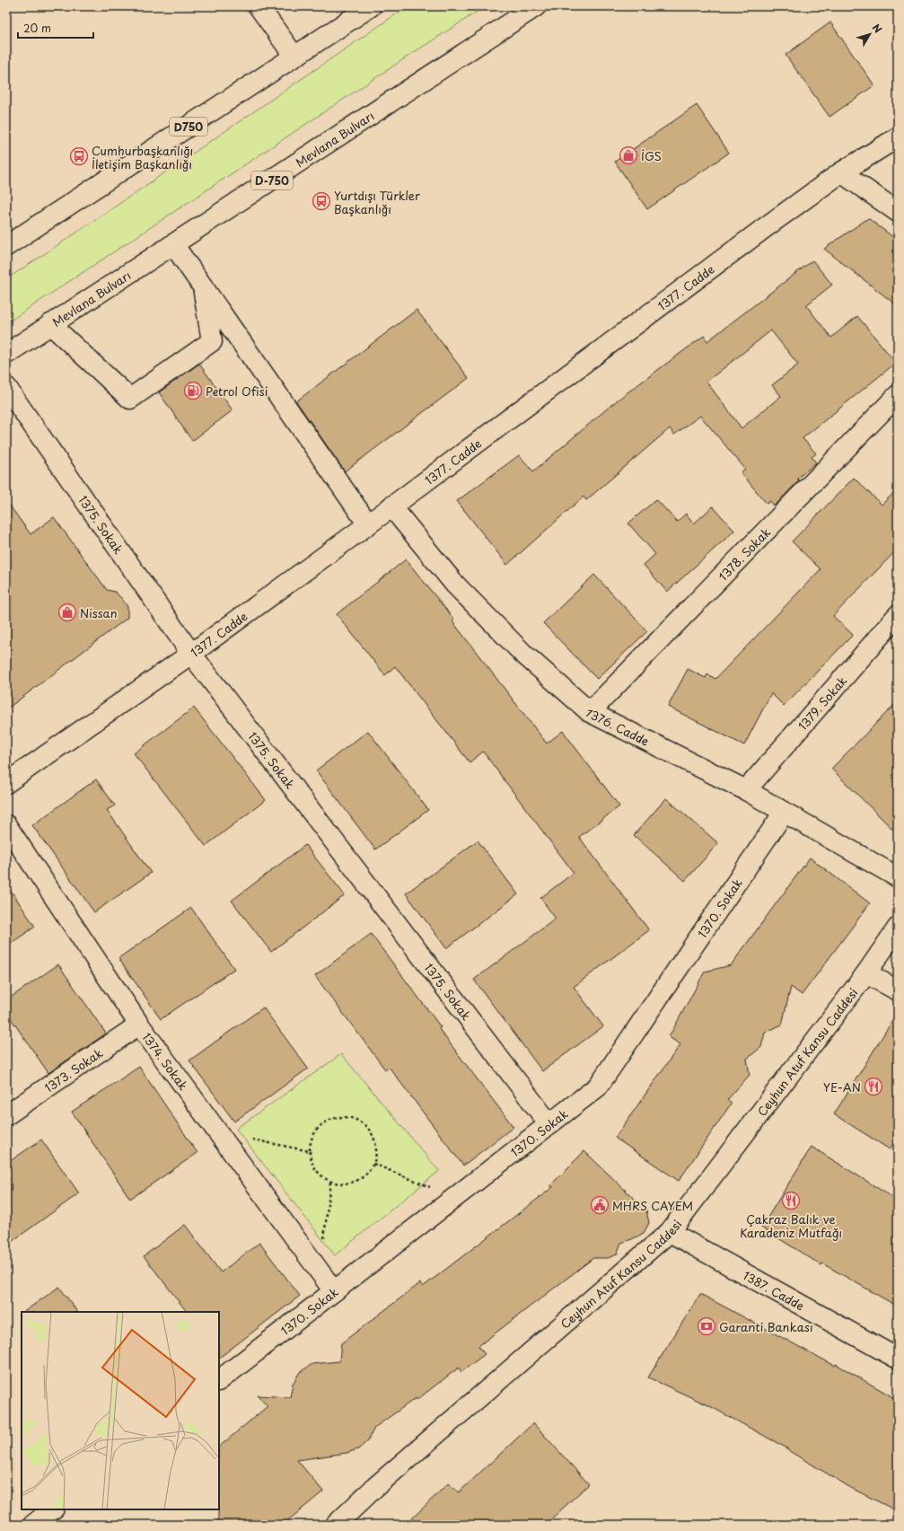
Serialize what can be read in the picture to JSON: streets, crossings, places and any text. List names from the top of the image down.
{
  "streets": {
    "main road": [
      "D750",
      "Mevlana Bulvarı",
      "D-750",
      "1377. Cadde",
      "1375. Sokak",
      "1378. Sokak",
      "1379. Sokak",
      "1376. Cadde",
      "1370. Sokak",
      "Ceyhun Atuf Kansu Caddesi",
      "1374. Sokak",
      "1373. Sokak",
      "1387. Cadde"
    ]
  },
  "crossings": [
    ["1377. Cadde", "1375. Sokak"],
    ["1377. Cadde", "1376. Cadde"],
    ["1375. Sokak", "1370. Sokak"],
    ["1378. Sokak", "1376. Cadde"],
    ["1379. Sokak", "1376. Cadde"],
    ["1376. Cadde", "1370. Sokak"],
    ["1370. Sokak", "1374. Sokak"],
    ["Ceyhun Atuf Kansu Caddesi", "1387. Cadde"],
    ["1374. Sokak", "1373. Sokak"]
  ],
  "places": {
    "shop": ["İGS", "Nissan"],
    "bus stop": ["Cumhurbaşkanlığı İletişim Başkanlığı", "Yurtdışı Türkler Başkanlığı"],
    "fuel station": ["Petrol Ofisi"],
    "restaurant": ["YE-AN", "Çakraz Balık ve Karadeniz Mutfağı"],
    "public building": ["MHRS CAYEM"],
    "bank": ["Garanti Bankası"]
  },
  "scale_bar": "20 m",
  "north": "top right"
}
